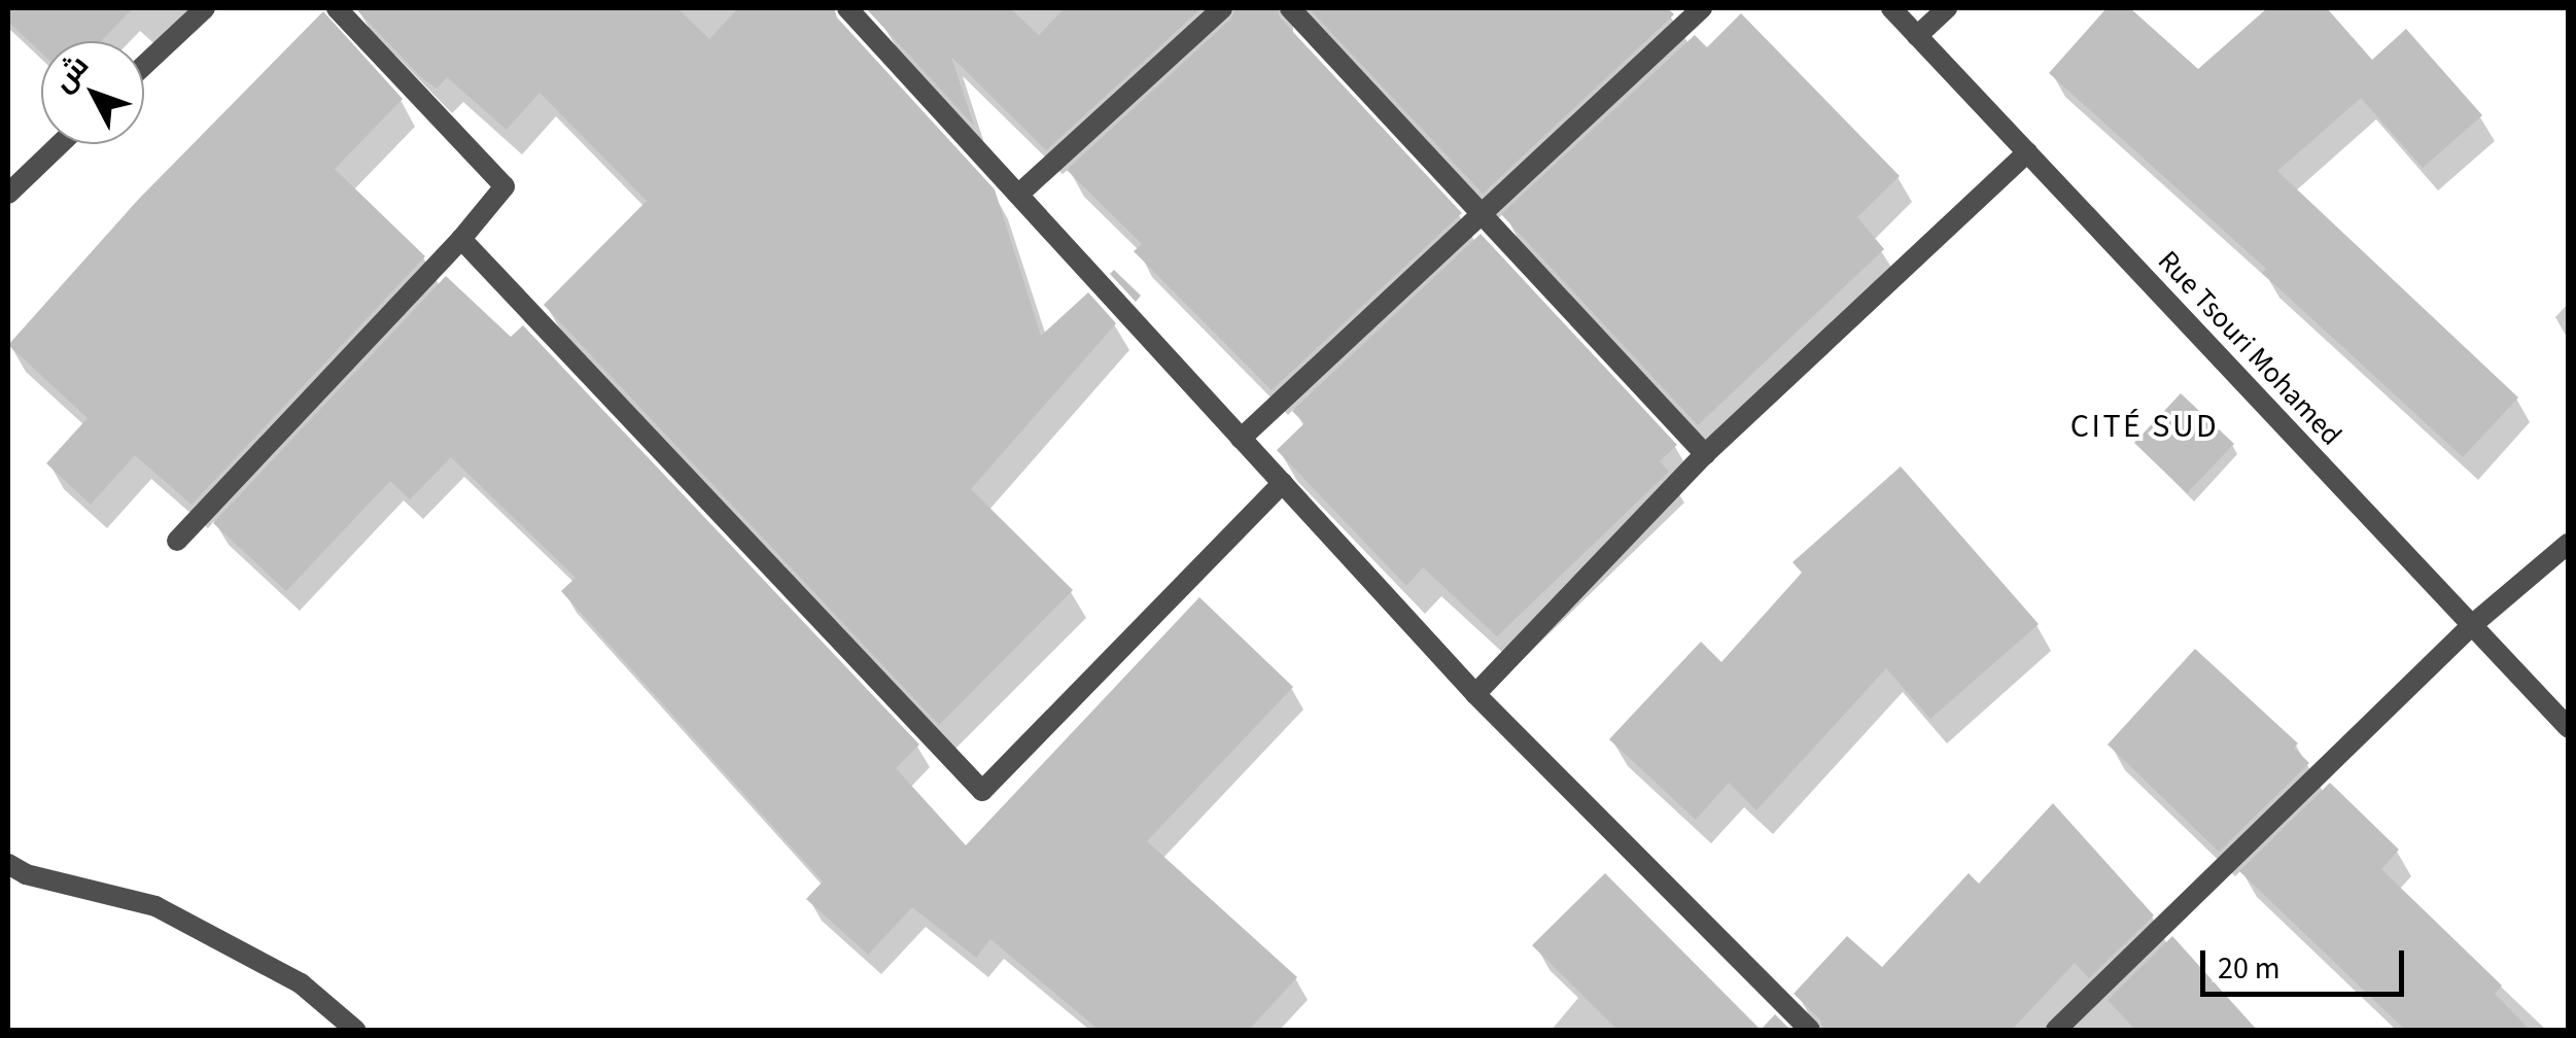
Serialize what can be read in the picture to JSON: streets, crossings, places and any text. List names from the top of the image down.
{
  "streets": {
    "street": ["Rue Tsouri Mohamed"]
  },
  "districts": ["CITÉ SUD"],
  "scale_bar": "20 m",
  "north": "top left"
}
